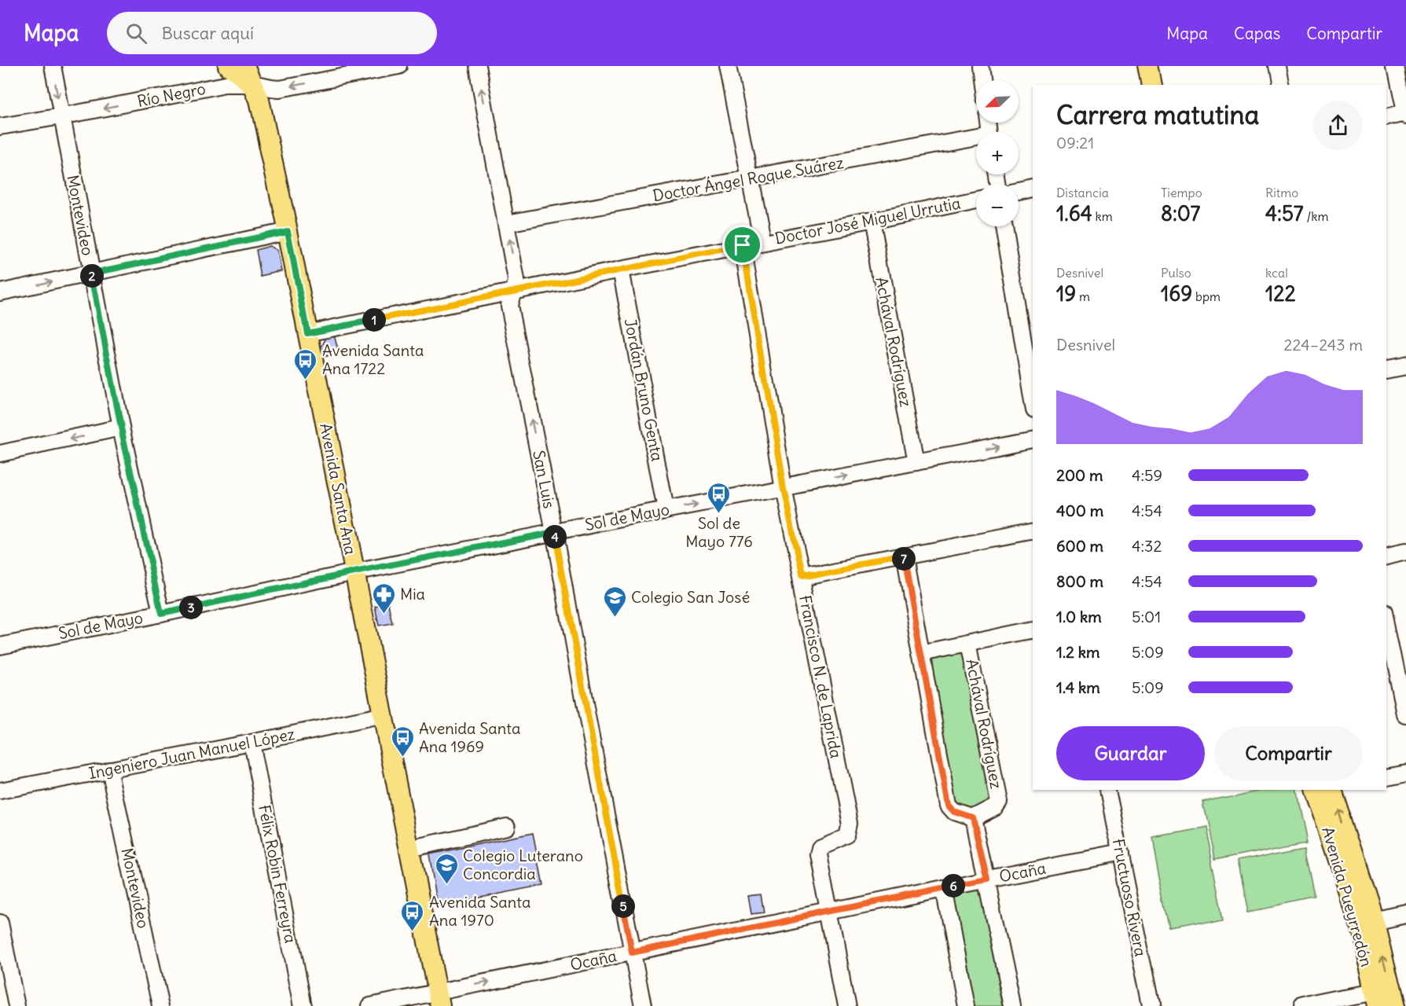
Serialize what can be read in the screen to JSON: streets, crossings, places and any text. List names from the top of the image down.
{
  "streets": {
    "main road": ["Avenida Santa Ana", "Avenida Pueyrredón"],
    "street": [
      "Río Negro",
      "Doctor Ángel Roque Suárez",
      "Montevideo",
      "Doctor José Miguel Urrutia",
      "Achával Rodríguez",
      "Jordán Bruno Genta",
      "San Luis",
      "Sol de Mayo",
      "Francisco N. de Laprida",
      "Ingeniero Juan Manuel López",
      "Ocaña",
      "Félix Robin Ferreyra",
      "Fructuoso Rivera"
    ]
  },
  "crossings": [
    ["Río Negro", "Montevideo"],
    ["Río Negro", "Avenida Santa Ana"],
    ["Doctor Ángel Roque Suárez", "San Luis"],
    ["Montevideo", "Sol de Mayo"],
    ["Montevideo", "Ingeniero Juan Manuel López"],
    ["Doctor José Miguel Urrutia", "Achával Rodríguez"],
    ["Doctor José Miguel Urrutia", "Jordán Bruno Genta"],
    ["Doctor José Miguel Urrutia", "San Luis"],
    ["Doctor José Miguel Urrutia", "Avenida Santa Ana"],
    ["Doctor José Miguel Urrutia", "Francisco N. de Laprida"],
    ["Achával Rodríguez", "Sol de Mayo"],
    ["Jordán Bruno Genta", "Sol de Mayo"],
    ["San Luis", "Sol de Mayo"],
    ["San Luis", "Ocaña"],
    ["Avenida Santa Ana", "Sol de Mayo"],
    ["Avenida Santa Ana", "Ingeniero Juan Manuel López"],
    ["Avenida Santa Ana", "Ocaña"],
    ["Sol de Mayo", "Francisco N. de Laprida"],
    ["Francisco N. de Laprida", "Ocaña"],
    ["Ingeniero Juan Manuel López", "Félix Robin Ferreyra"],
    ["Ocaña", "Fructuoso Rivera"]
  ],
  "one_way": ["Río Negro", "San Luis"],
  "places": {
    "bus stop": [
      "Avenida Santa Ana 1722",
      "Sol de Mayo 776",
      "Avenida Santa Ana 1969",
      "Avenida Santa Ana 1970"
    ],
    "pharmacy": ["Mia"],
    "school or university": ["Colegio San José", "Colegio Luterano Concordia"]
  },
  "north": "bottom left",
  "page": {
    "header": "Mapa",
    "search": "Buscar aquí",
    "nav": ["Mapa", "Capas", "Compartir"],
    "map_buttons": ["+", "−"],
    "heading": ["Carrera matutina", "09:21"],
    "stats": [
      ["Distancia", "1.64 km"],
      ["Tiempo", "8:07"],
      ["Ritmo", "4:57 /km"],
      ["Desnivel", "19 m"],
      ["Pulso", "169 bpm"],
      ["kcal", "122"]
    ],
    "pins": [
      "2",
      "1",
      "4",
      "7",
      "3",
      "6",
      "5"
    ],
    "chart": ["Desnivel", "224–243 m"],
    "list": [
      {
        "name": "200 m",
        "note": "4:59"
      },
      {
        "name": "400 m",
        "note": "4:54"
      },
      {
        "name": "600 m",
        "note": "4:32"
      },
      {
        "name": "800 m",
        "note": "4:54"
      },
      {
        "name": "1.0 km",
        "note": "5:01"
      },
      {
        "name": "1.2 km",
        "note": "5:09"
      },
      {
        "name": "1.4 km",
        "note": "5:09"
      }
    ],
    "buttons": ["Guardar", "Compartir"]
  }
}
